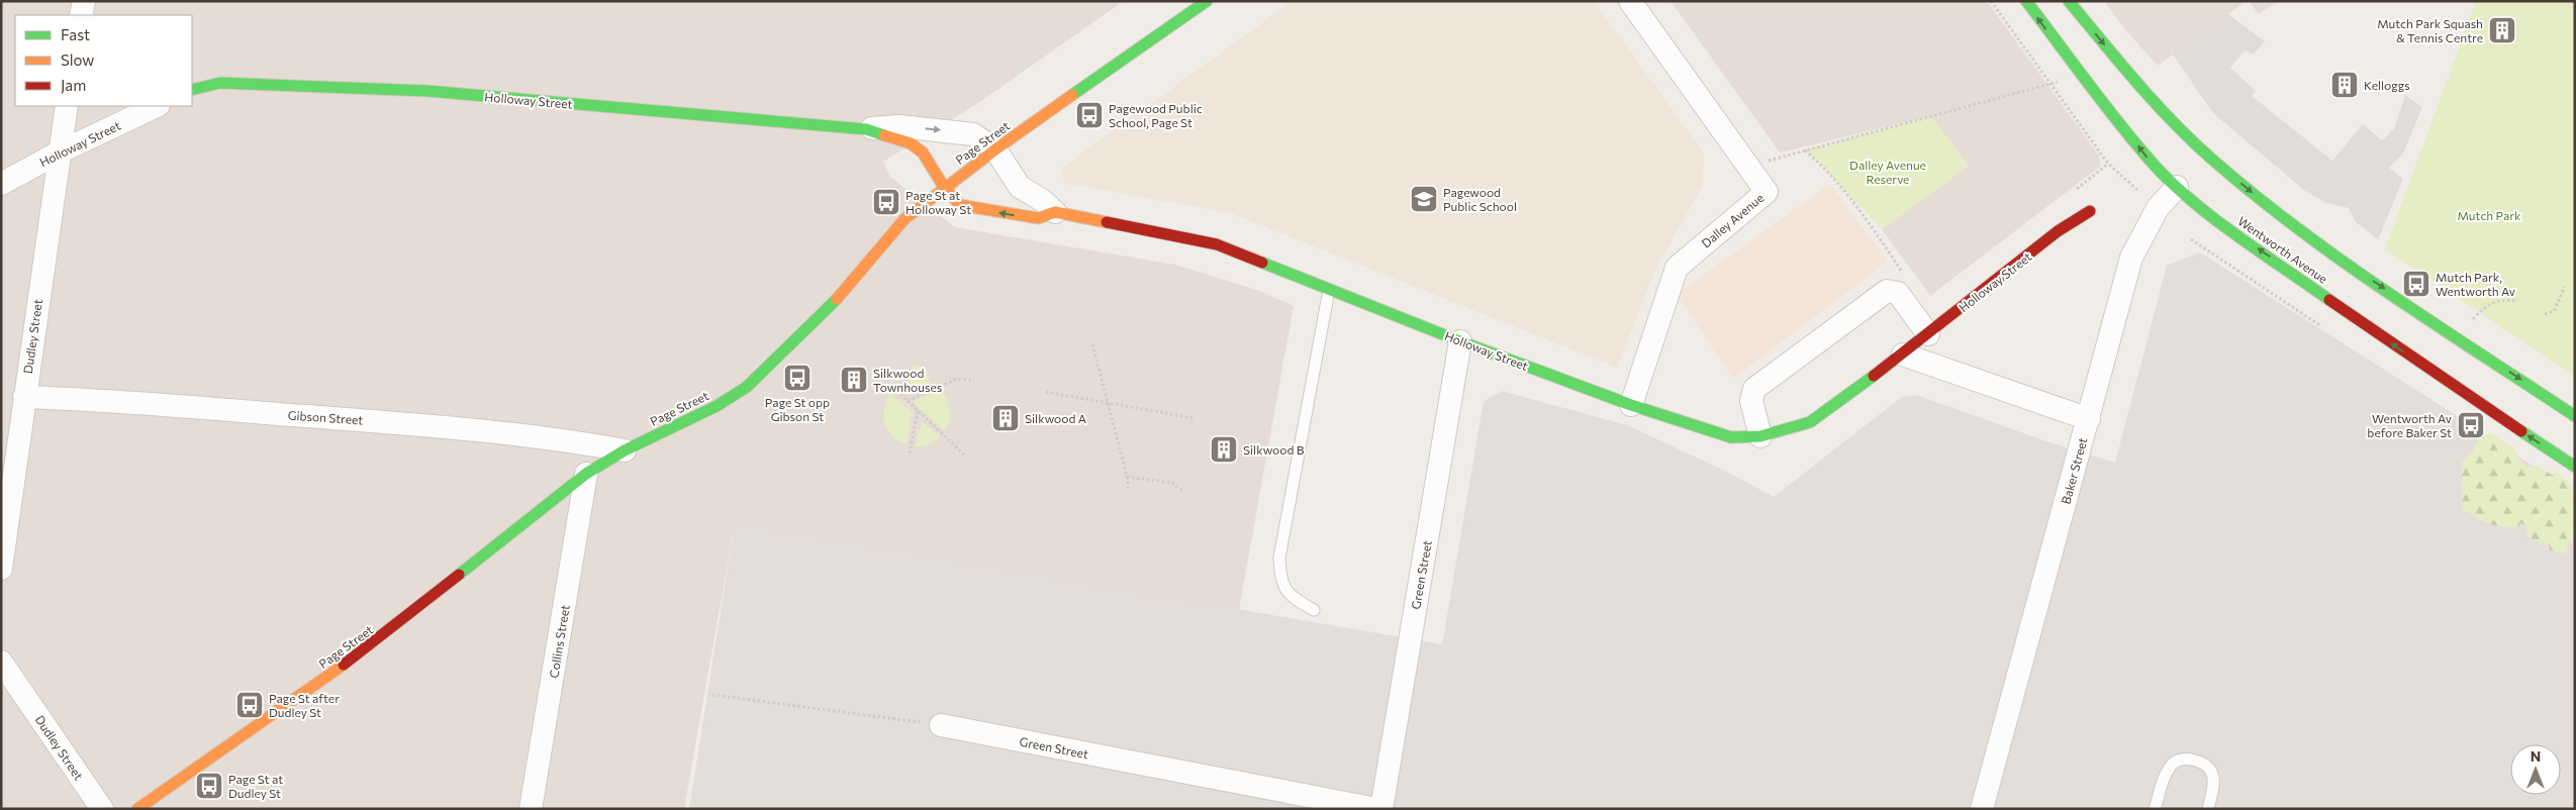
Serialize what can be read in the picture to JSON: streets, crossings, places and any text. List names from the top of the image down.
{
  "streets": {
    "main road": ["Holloway Street", "Page Street", "Wentworth Avenue"],
    "street": [
      "Dalley Avenue",
      "Dudley Street",
      "Gibson Street",
      "Baker Street",
      "Green Street",
      "Collins Street"
    ]
  },
  "crossings": [
    ["Holloway Street", "Page Street"],
    ["Holloway Street", "Dalley Avenue"],
    ["Holloway Street", "Dudley Street"],
    ["Holloway Street", "Green Street"],
    ["Page Street", "Gibson Street"],
    ["Page Street", "Collins Street"],
    ["Wentworth Avenue", "Baker Street"],
    ["Dudley Street", "Gibson Street"]
  ],
  "parks": ["Dalley Avenue Reserve", "Mutch Park"],
  "places": {
    "building": [
      "Mutch Park Squash & Tennis Centre",
      "Kelloggs",
      "Silkwood Townhouses",
      "Silkwood A",
      "Silkwood B"
    ],
    "bus stop": [
      "Pagewood Public School, Page St",
      "Page St at Holloway St",
      "Mutch Park, Wentworth Av",
      "Page St opp Gibson St",
      "Wentworth Av before Baker St",
      "Page St after Dudley St",
      "Page St at Dudley St"
    ],
    "school or university": ["Pagewood Public School"]
  },
  "legend": ["Fast", "Slow", "Jam"],
  "north": "top"
}
